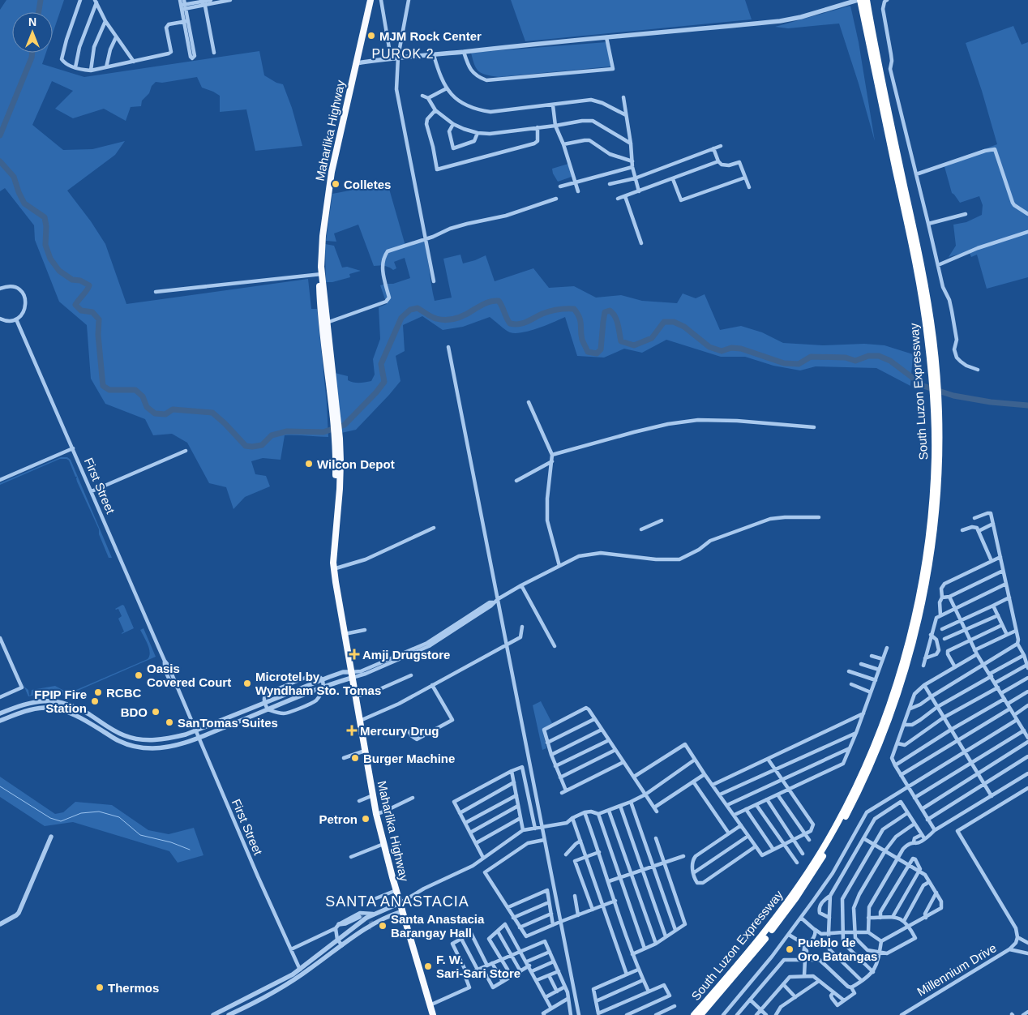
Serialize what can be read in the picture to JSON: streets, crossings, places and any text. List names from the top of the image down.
{
  "streets": {
    "highway": ["Maharlika Highway", "South Luzon Expressway"],
    "street": ["First Street", "Millennium Drive"]
  },
  "districts": ["PUROK 2", "SANTA ANASTACIA"],
  "places": {
    "other": [
      "MJM Rock Center",
      "Colletes",
      "Wilcon Depot",
      "Oasis Covered Court",
      "Microtel by Wyndham Sto. Tomas",
      "RCBC",
      "FPIP Fire Station",
      "BDO",
      "SanTomas Suites",
      "Burger Machine",
      "Petron",
      "Santa Anastacia Barangay Hall",
      "Pueblo de Oro Batangas",
      "F. W. Sari-Sari Store",
      "Thermos"
    ],
    "health": ["Amji Drugstore", "Mercury Drug"]
  },
  "north": "top"
}
